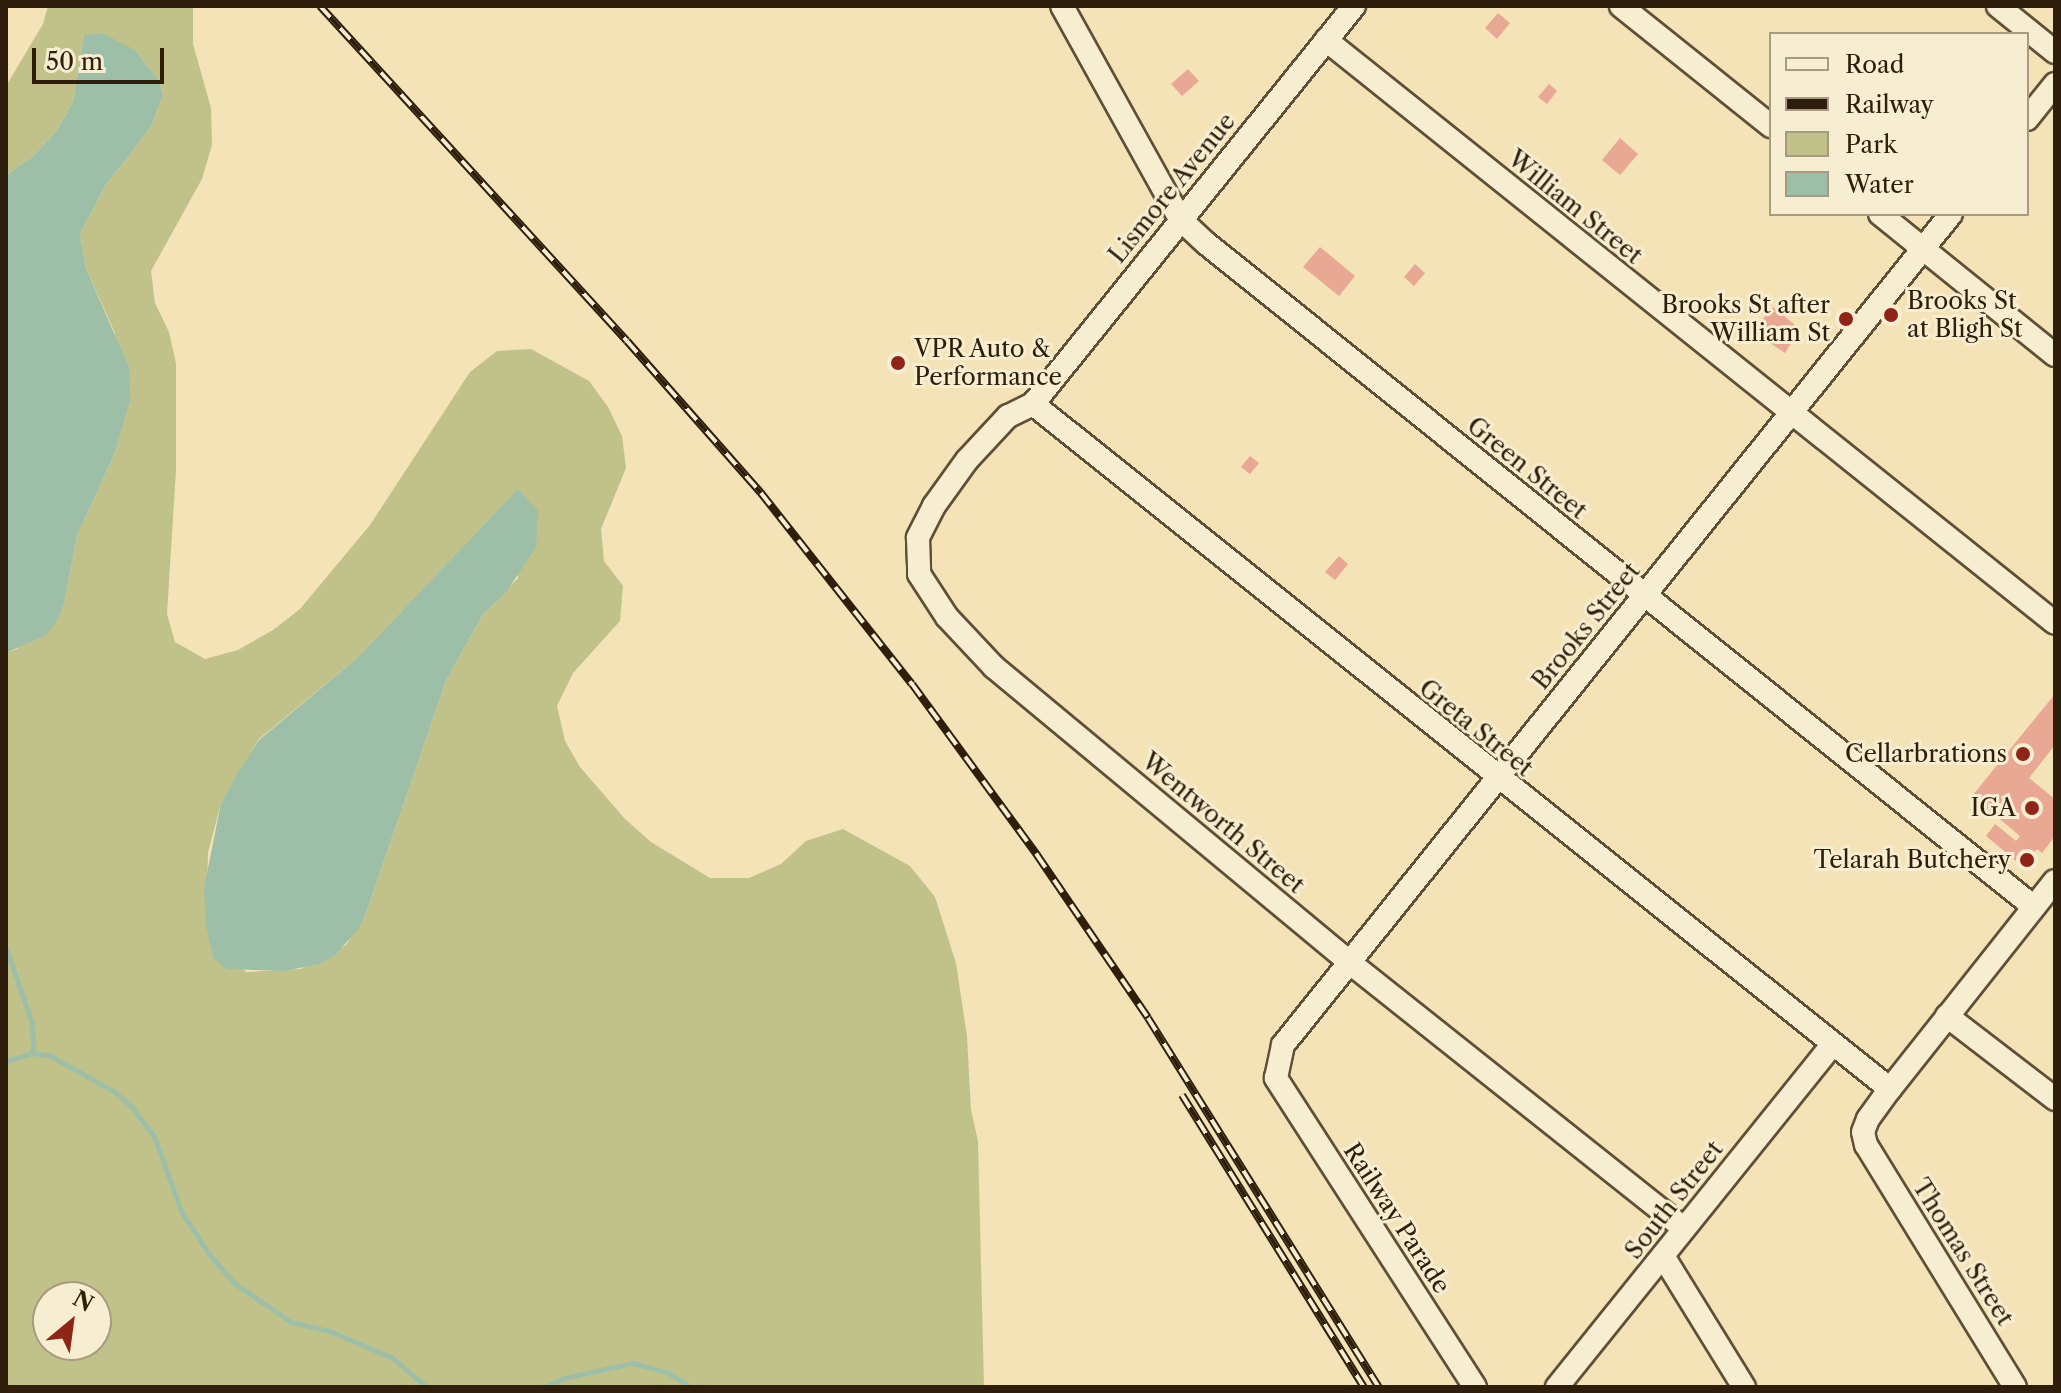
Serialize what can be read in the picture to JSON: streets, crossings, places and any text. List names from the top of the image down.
{
  "streets": {
    "street": [
      "Lismore Avenue",
      "William Street",
      "Green Street",
      "Brooks Street",
      "Greta Street",
      "Wentworth Street",
      "South Street",
      "Railway Parade",
      "Thomas Street"
    ]
  },
  "crossings": [
    ["Lismore Avenue", "William Street"],
    ["Lismore Avenue", "Green Street"],
    ["Lismore Avenue", "Greta Street"],
    ["Lismore Avenue", "Wentworth Street"],
    ["William Street", "Brooks Street"],
    ["Green Street", "Brooks Street"],
    ["Brooks Street", "Greta Street"],
    ["Brooks Street", "Wentworth Street"],
    ["Brooks Street", "Railway Parade"],
    ["Greta Street", "Wentworth Street"],
    ["Greta Street", "South Street"],
    ["Greta Street", "Thomas Street"],
    ["Wentworth Street", "South Street"]
  ],
  "places": [
    "Brooks St at Bligh St",
    "Brooks St after William St",
    "VPR Auto & Performance",
    "Cellarbrations",
    "IGA",
    "Telarah Butchery"
  ],
  "legend": [
    "Road",
    "Railway",
    "Park",
    "Water"
  ],
  "scale_bar": "50 m",
  "north": "top right"
}
